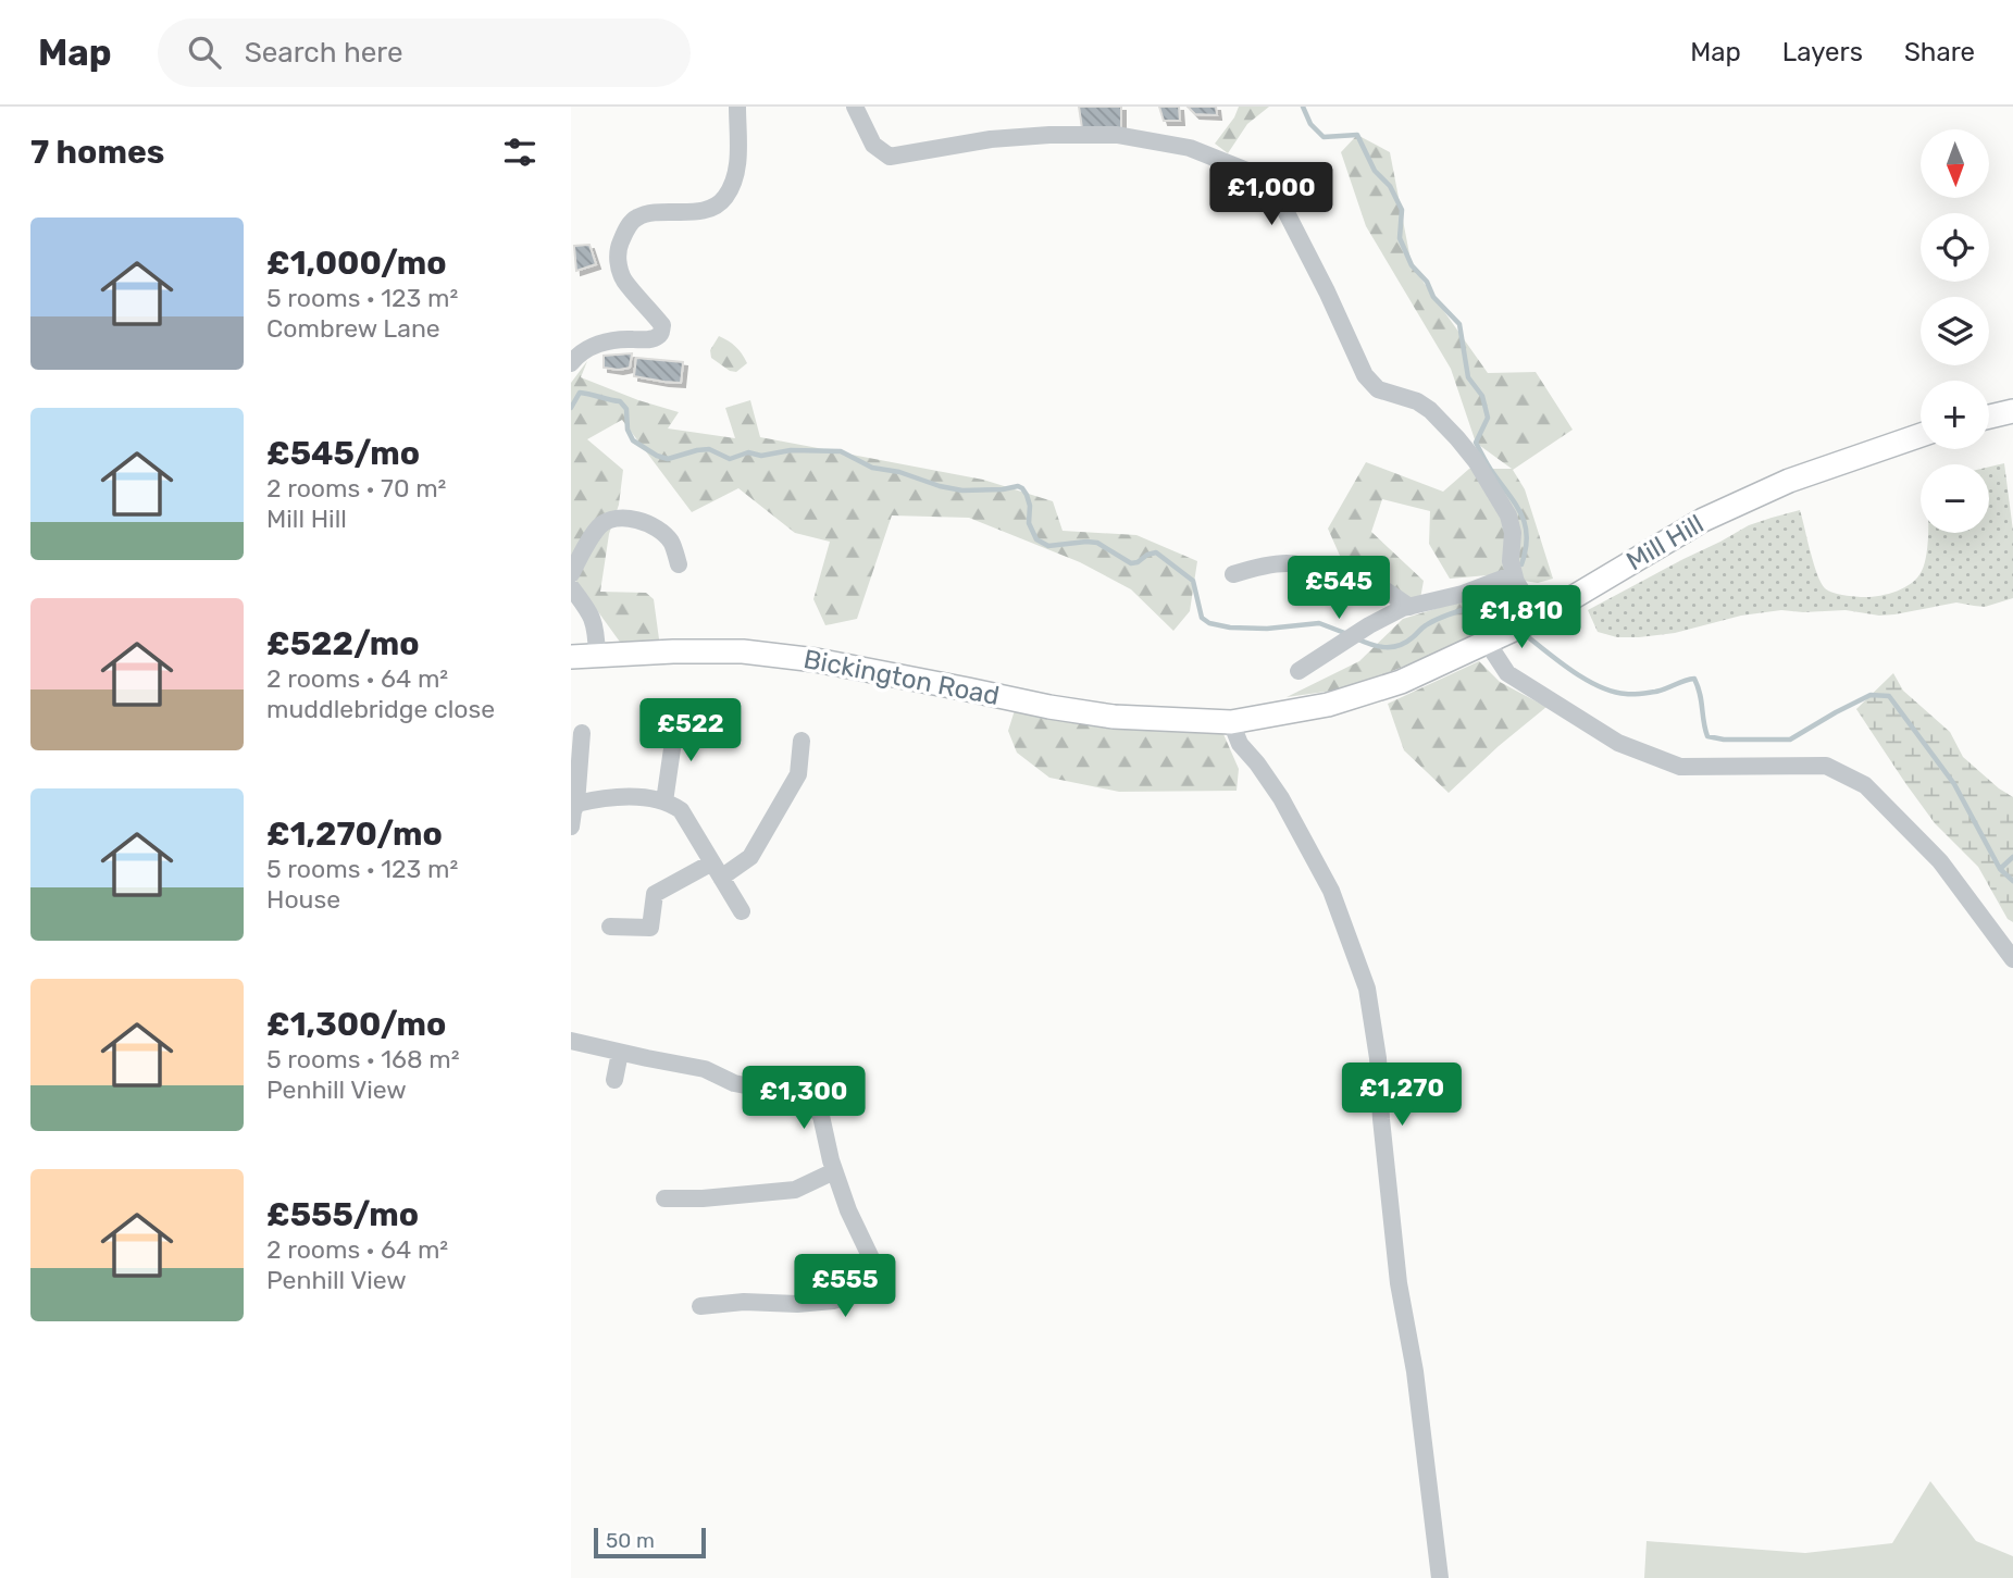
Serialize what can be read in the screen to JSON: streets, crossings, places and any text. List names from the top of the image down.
{
  "streets": {
    "main road": ["Mill Hill", "Bickington Road"]
  },
  "crossings": [
    ["Mill Hill", "Bickington Road"]
  ],
  "scale_bar": "50 m",
  "north": "bottom",
  "page": {
    "header": "Map",
    "search": "Search here",
    "nav": ["Map", "Layers", "Share"],
    "heading": "7 homes",
    "map_buttons": ["+", "−"],
    "price": [
      "£1,000",
      "£545",
      "£1,810",
      "£522",
      "£1,270",
      "£1,300",
      "£555"
    ],
    "list": [
      {
        "name": "£1,000/mo",
        "note": "5 rooms · 123 m² · Combrew Lane"
      },
      {
        "name": "£545/mo",
        "note": "2 rooms · 70 m² · Mill Hill"
      },
      {
        "name": "£522/mo",
        "note": "2 rooms · 64 m² · muddlebridge close"
      },
      {
        "name": "£1,270/mo",
        "note": "5 rooms · 123 m² · House"
      },
      {
        "name": "£1,300/mo",
        "note": "5 rooms · 168 m² · Penhill View"
      },
      {
        "name": "£555/mo",
        "note": "2 rooms · 64 m² · Penhill View"
      }
    ],
    "scale": "50 m"
  }
}
